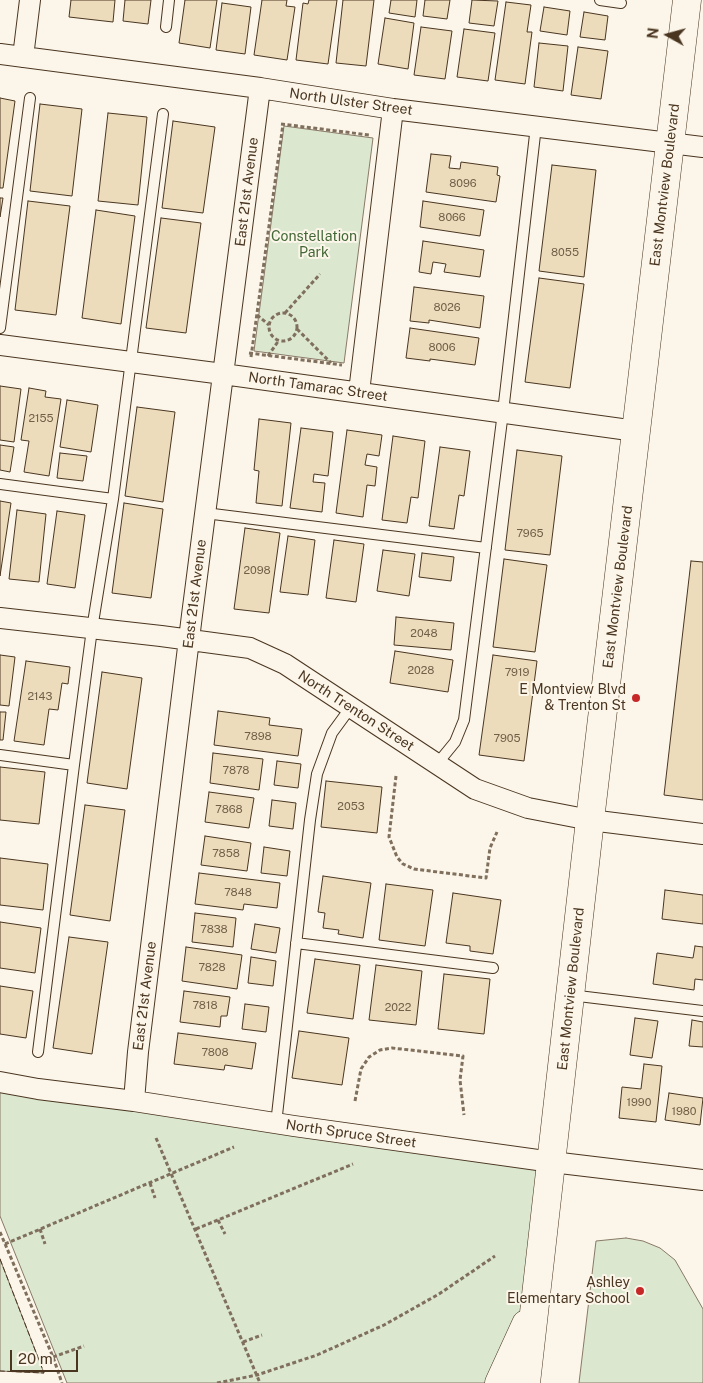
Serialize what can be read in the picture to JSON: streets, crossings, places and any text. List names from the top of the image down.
{
  "streets": {
    "main road": ["East Montview Boulevard"],
    "street": [
      "North Ulster Street",
      "East 21st Avenue",
      "North Tamarac Street",
      "North Trenton Street",
      "North Spruce Street"
    ]
  },
  "crossings": [
    ["North Ulster Street", "East Montview Boulevard"],
    ["North Ulster Street", "East 21st Avenue"],
    ["East Montview Boulevard", "North Tamarac Street"],
    ["East Montview Boulevard", "North Trenton Street"],
    ["East Montview Boulevard", "North Spruce Street"],
    ["East 21st Avenue", "North Tamarac Street"],
    ["East 21st Avenue", "North Trenton Street"],
    ["East 21st Avenue", "North Spruce Street"]
  ],
  "parks": ["Constellation Park"],
  "places": ["E Montview Blvd & Trenton St", "Ashley Elementary School"],
  "house_numbers": [
    "8096",
    "8066",
    "8055",
    "8026",
    "8006",
    "2155",
    "7965",
    "2098",
    "2048",
    "2028",
    "7919",
    "2143",
    "7898",
    "7905",
    "7878",
    "2053",
    "7868",
    "7858",
    "7848",
    "7838",
    "7828",
    "7818",
    "2022",
    "7808",
    "1990",
    "1980"
  ],
  "scale_bar": "20 m",
  "north": "left"
}
